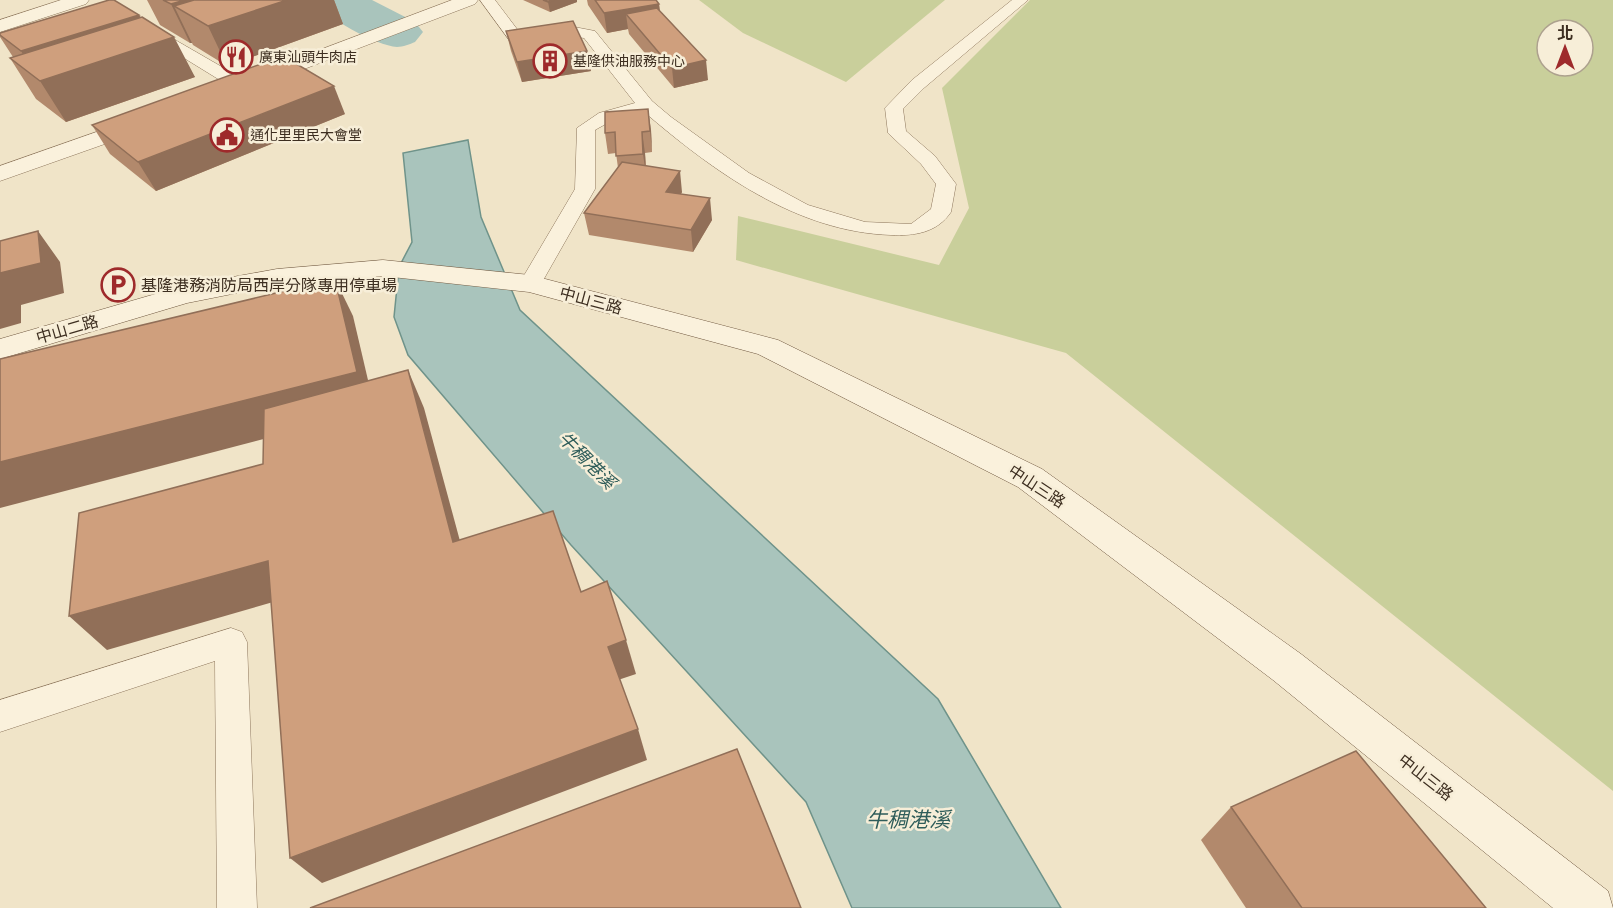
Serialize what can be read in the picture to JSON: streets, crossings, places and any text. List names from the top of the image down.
{
  "streets": {
    "street": ["中山三路", "中山二路"]
  },
  "crossings": [
    ["中山三路", "中山二路"]
  ],
  "water": ["牛稠港溪"],
  "places": {
    "restaurant": ["廣東汕頭牛肉店"],
    "building": ["基隆供油服務中心"],
    "public building": ["通化里里民大會堂"],
    "parking": ["基隆港務消防局西岸分隊專用停車場"]
  },
  "north": "top"
}
